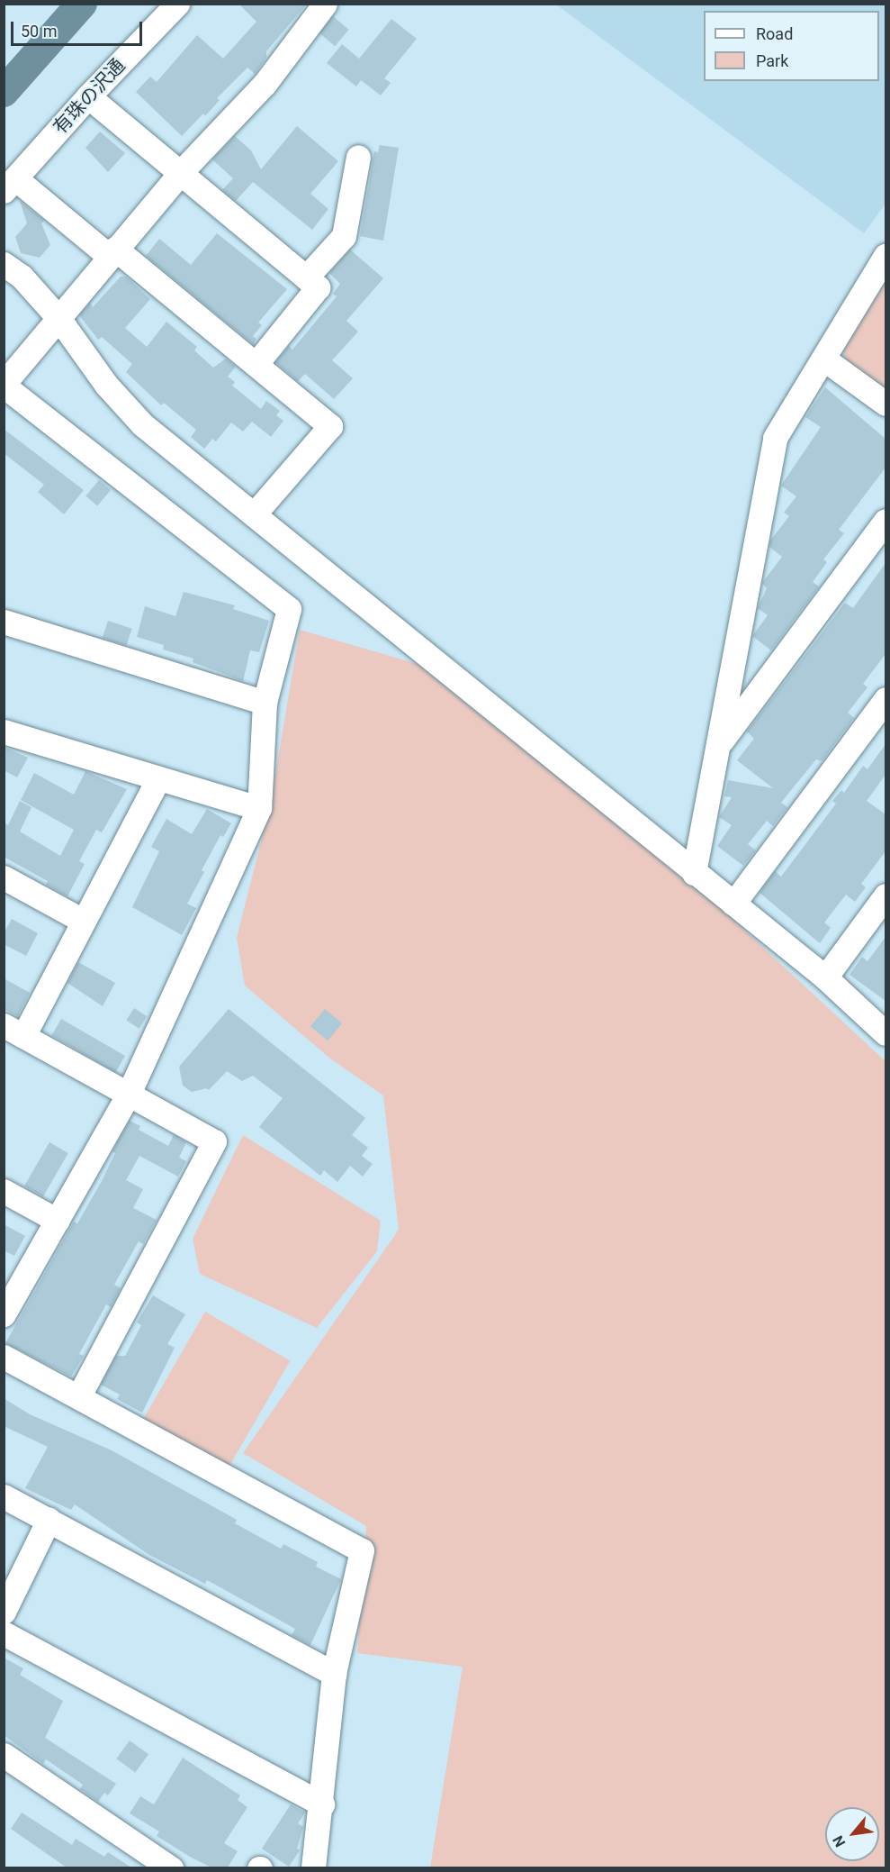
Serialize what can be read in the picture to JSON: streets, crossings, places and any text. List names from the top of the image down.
{
  "streets": {
    "street": ["有珠の沢通"]
  },
  "legend": ["Road", "Park"],
  "scale_bar": "50 m",
  "north": "bottom left"
}
